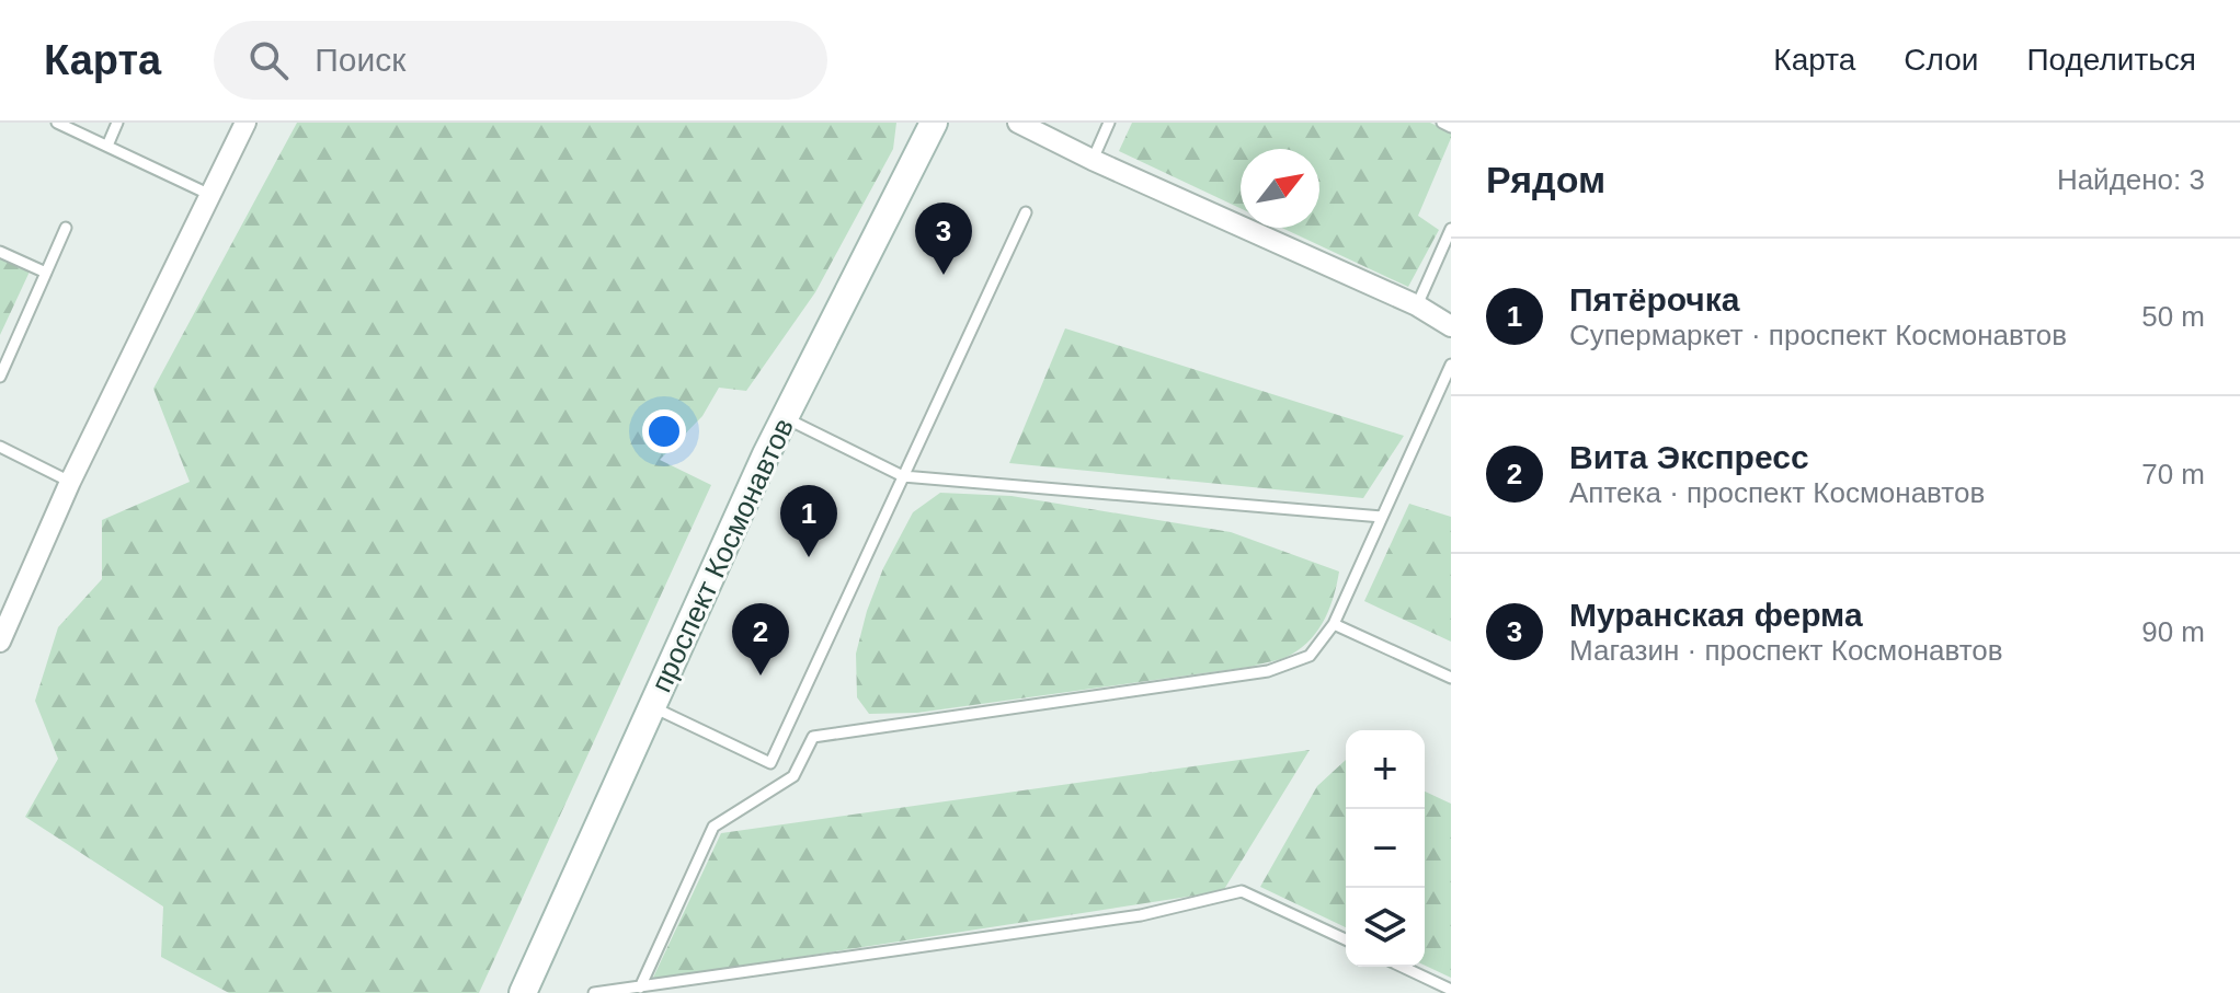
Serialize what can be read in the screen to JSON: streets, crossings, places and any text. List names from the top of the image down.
{
  "streets": {
    "main road": ["проспект Космонавтов"]
  },
  "north": "top right",
  "page": {
    "header": "Карта",
    "search": "Поиск",
    "nav": ["Карта", "Слои", "Поделиться"],
    "heading": ["Рядом", "Найдено: 3"],
    "pins": ["3", "1", "2"],
    "list": [
      {
        "mark": "1",
        "name": "Пятёрочка",
        "note": "Супермаркет · проспект Космонавтов",
        "value": "50 m"
      },
      {
        "mark": "2",
        "name": "Вита Экспресс",
        "note": "Аптека · проспект Космонавтов",
        "value": "70 m"
      },
      {
        "mark": "3",
        "name": "Муранская ферма",
        "note": "Магазин · проспект Космонавтов",
        "value": "90 m"
      }
    ],
    "map_buttons": ["+", "−"]
  }
}
